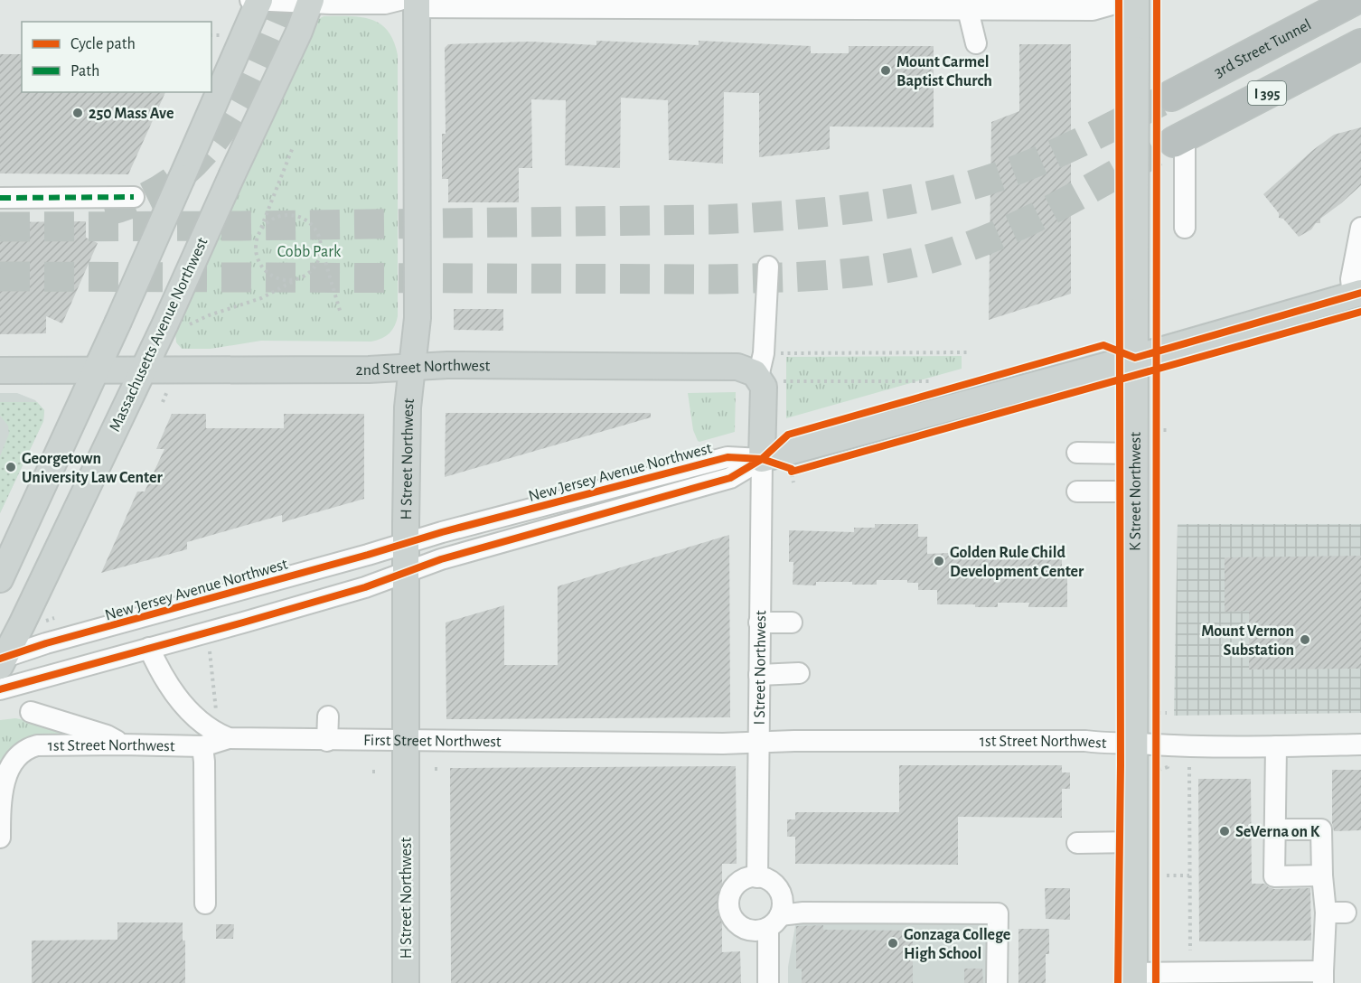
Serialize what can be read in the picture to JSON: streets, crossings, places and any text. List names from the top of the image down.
{
  "streets": {
    "highway": ["3rd Street Tunnel", "I 395"],
    "main road": [
      "Massachusetts Avenue Northwest",
      "2nd Street Northwest",
      "H Street Northwest",
      "New Jersey Avenue Northwest",
      "K Street Northwest"
    ],
    "street": ["I Street Northwest", "First Street Northwest", "1st Street Northwest"]
  },
  "crossings": [
    ["Massachusetts Avenue Northwest", "2nd Street Northwest"],
    ["Massachusetts Avenue Northwest", "New Jersey Avenue Northwest"],
    ["2nd Street Northwest", "H Street Northwest"],
    ["H Street Northwest", "New Jersey Avenue Northwest"],
    ["H Street Northwest", "First Street Northwest"],
    ["New Jersey Avenue Northwest", "K Street Northwest"],
    ["New Jersey Avenue Northwest", "I Street Northwest"],
    ["New Jersey Avenue Northwest", "First Street Northwest"],
    ["K Street Northwest", "1st Street Northwest"],
    ["I Street Northwest", "First Street Northwest"],
    ["I Street Northwest", "1st Street Northwest"],
    ["First Street Northwest", "1st Street Northwest"]
  ],
  "parks": ["Cobb Park"],
  "places": [
    "Mount Carmel Baptist Church",
    "250 Mass Ave",
    "Georgetown University Law Center",
    "Golden Rule Child Development Center",
    "Mount Vernon Substation",
    "SeVerna on K",
    "Gonzaga College High School"
  ],
  "legend": ["Cycle path", "Path"]
}
